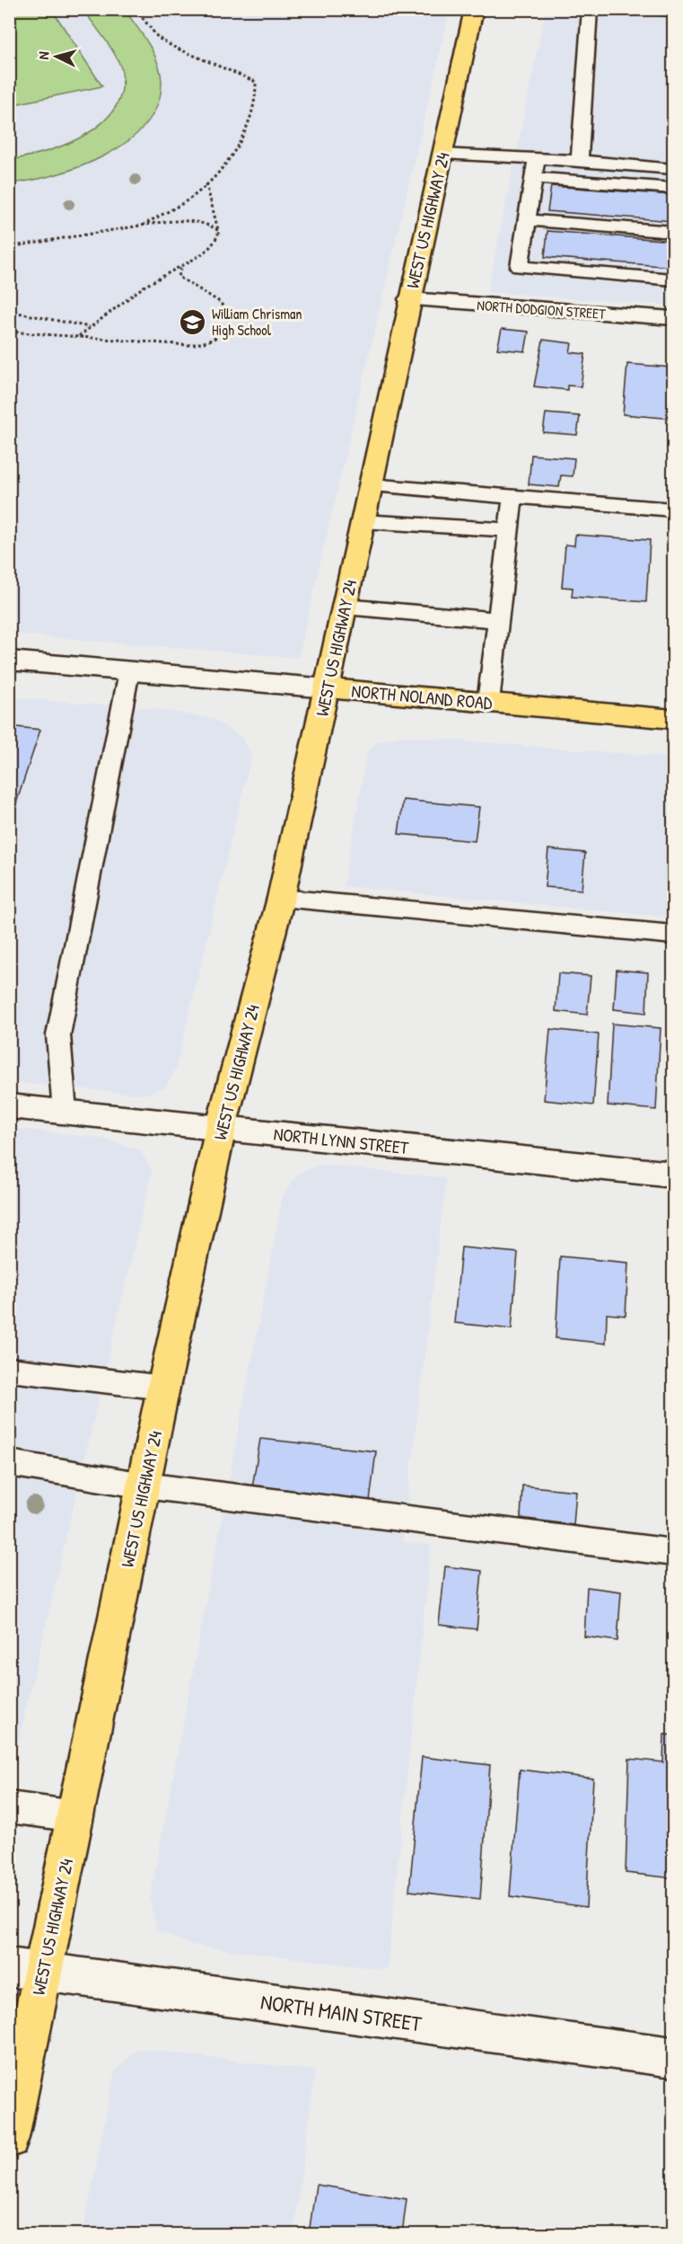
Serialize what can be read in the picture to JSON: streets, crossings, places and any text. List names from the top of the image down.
{
  "streets": {
    "main road": ["WEST US HIGHWAY 24", "NORTH NOLAND ROAD"],
    "street": ["NORTH DODGION STREET", "NORTH LYNN STREET", "NORTH MAIN STREET"]
  },
  "crossings": [
    ["WEST US HIGHWAY 24", "NORTH DODGION STREET"],
    ["WEST US HIGHWAY 24", "NORTH NOLAND ROAD"],
    ["WEST US HIGHWAY 24", "NORTH LYNN STREET"],
    ["WEST US HIGHWAY 24", "NORTH MAIN STREET"]
  ],
  "places": {
    "school or university": ["William Chrisman High School"]
  },
  "north": "left"
}
